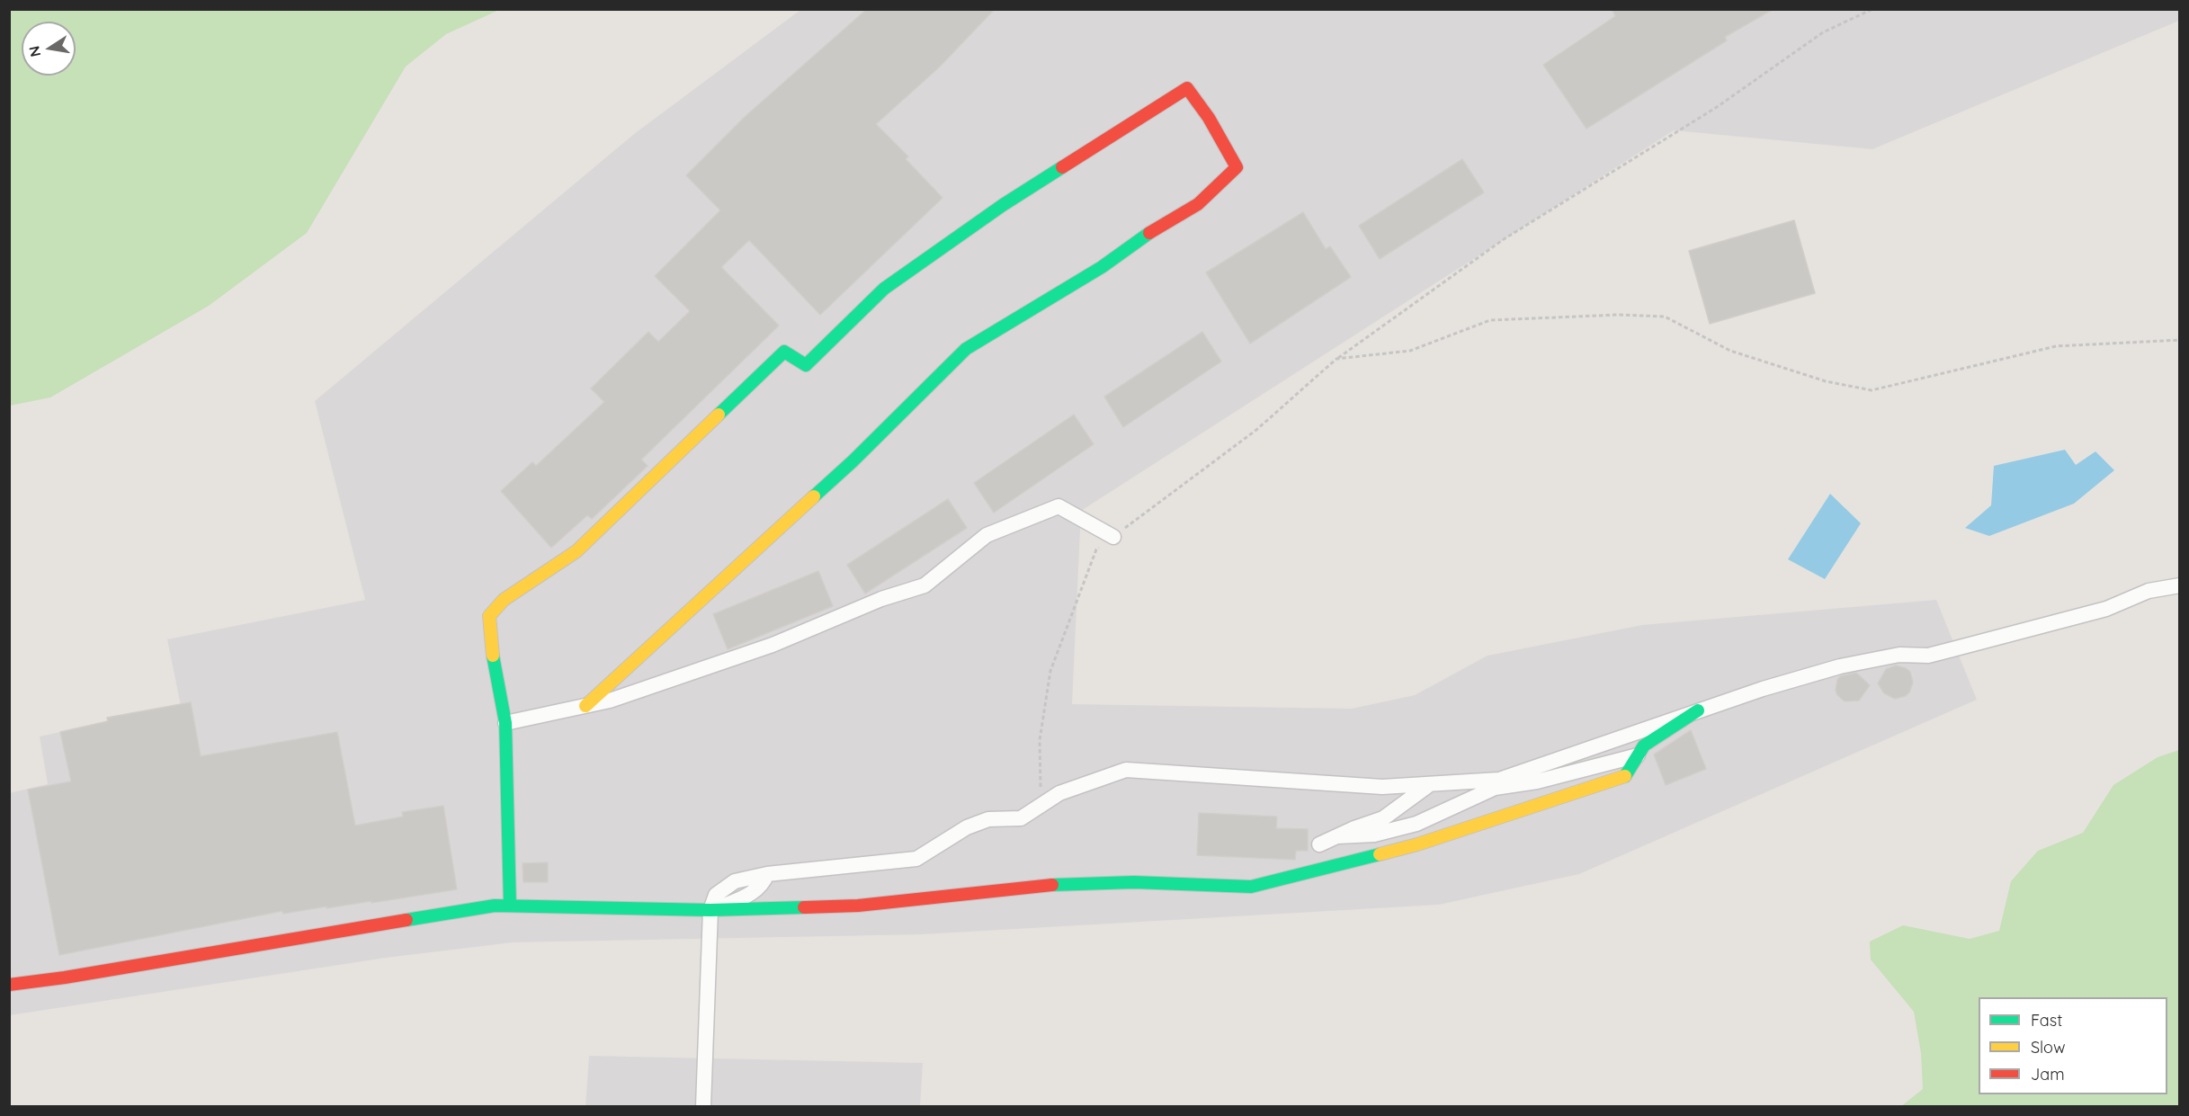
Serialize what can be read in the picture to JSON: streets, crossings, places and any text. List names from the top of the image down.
{
  "legend": ["Fast", "Slow", "Jam"],
  "north": "left"
}
